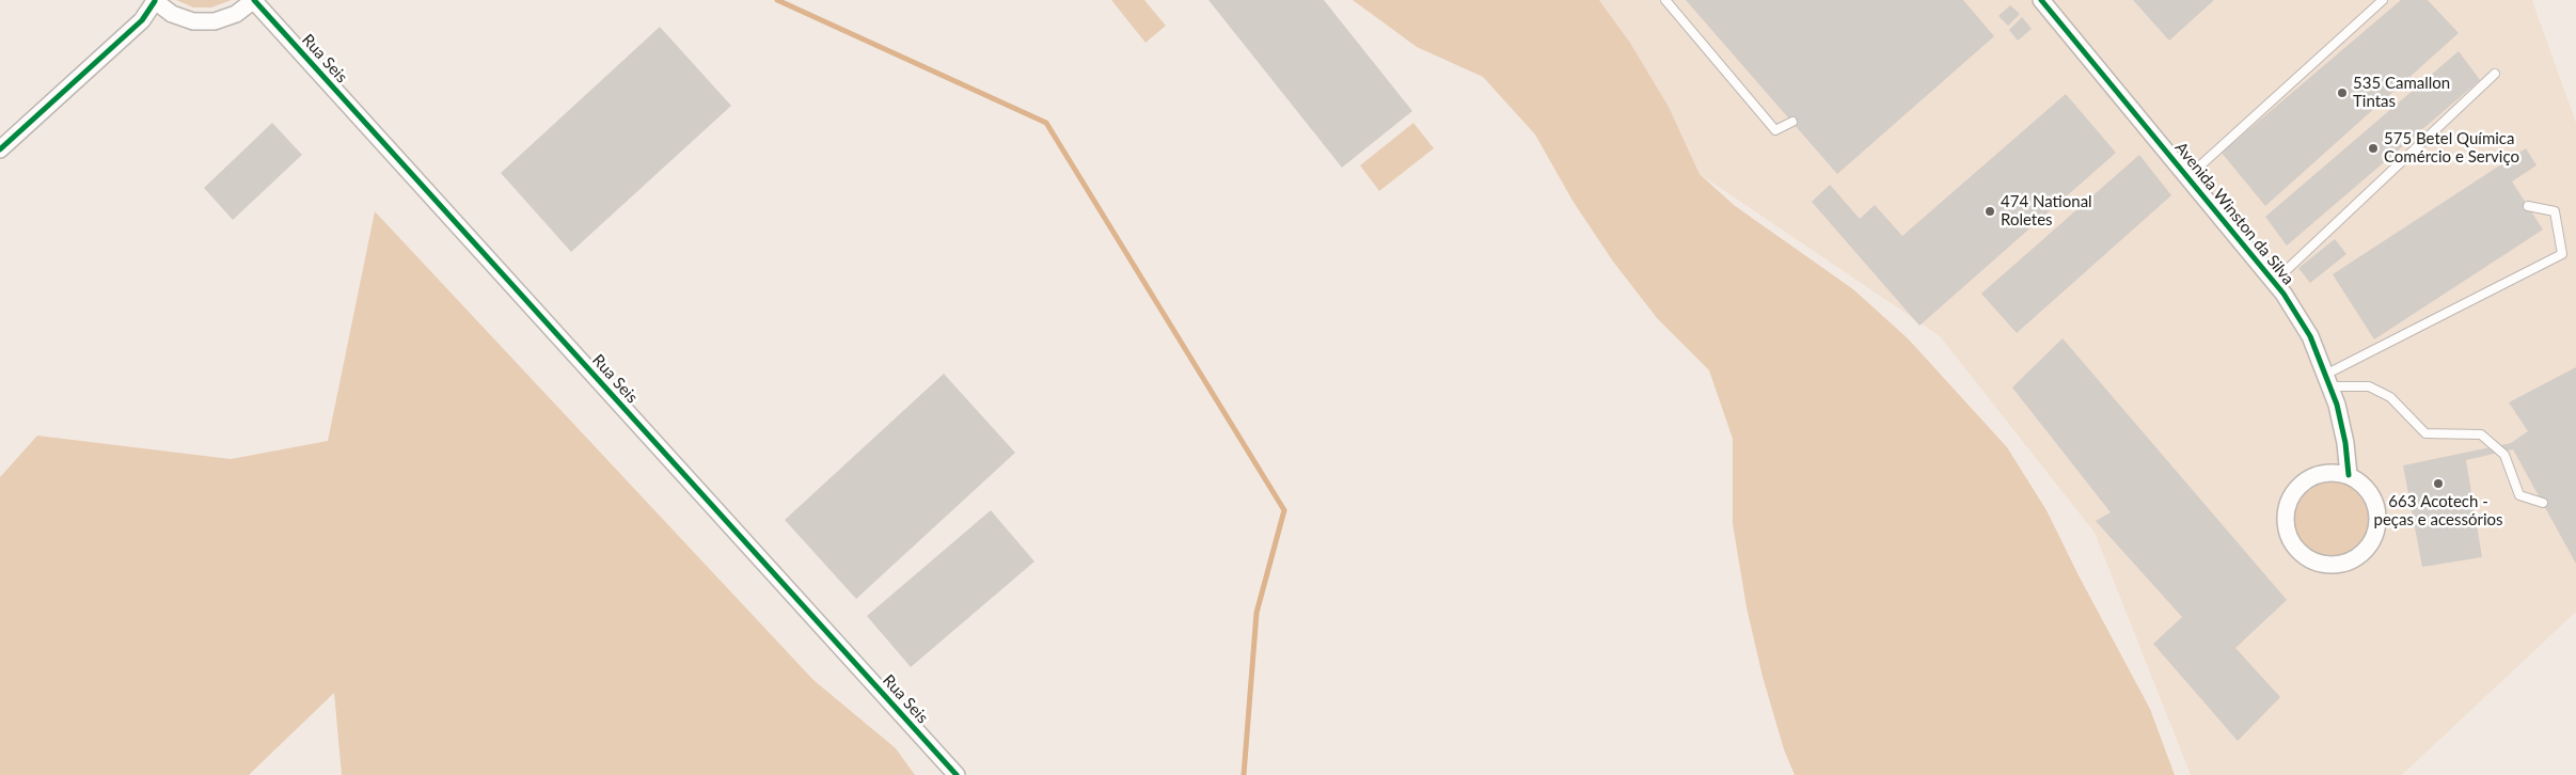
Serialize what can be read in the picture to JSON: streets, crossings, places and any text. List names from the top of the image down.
{
  "streets": {
    "street": ["Rua Seis", "Avenida Winston da Silva"]
  },
  "places": [
    "535 Camallon Tintas",
    "575 Betel Química Comércio e Serviço",
    "474 National Roletes",
    "663 Acotech - peças e acessórios"
  ]
}
